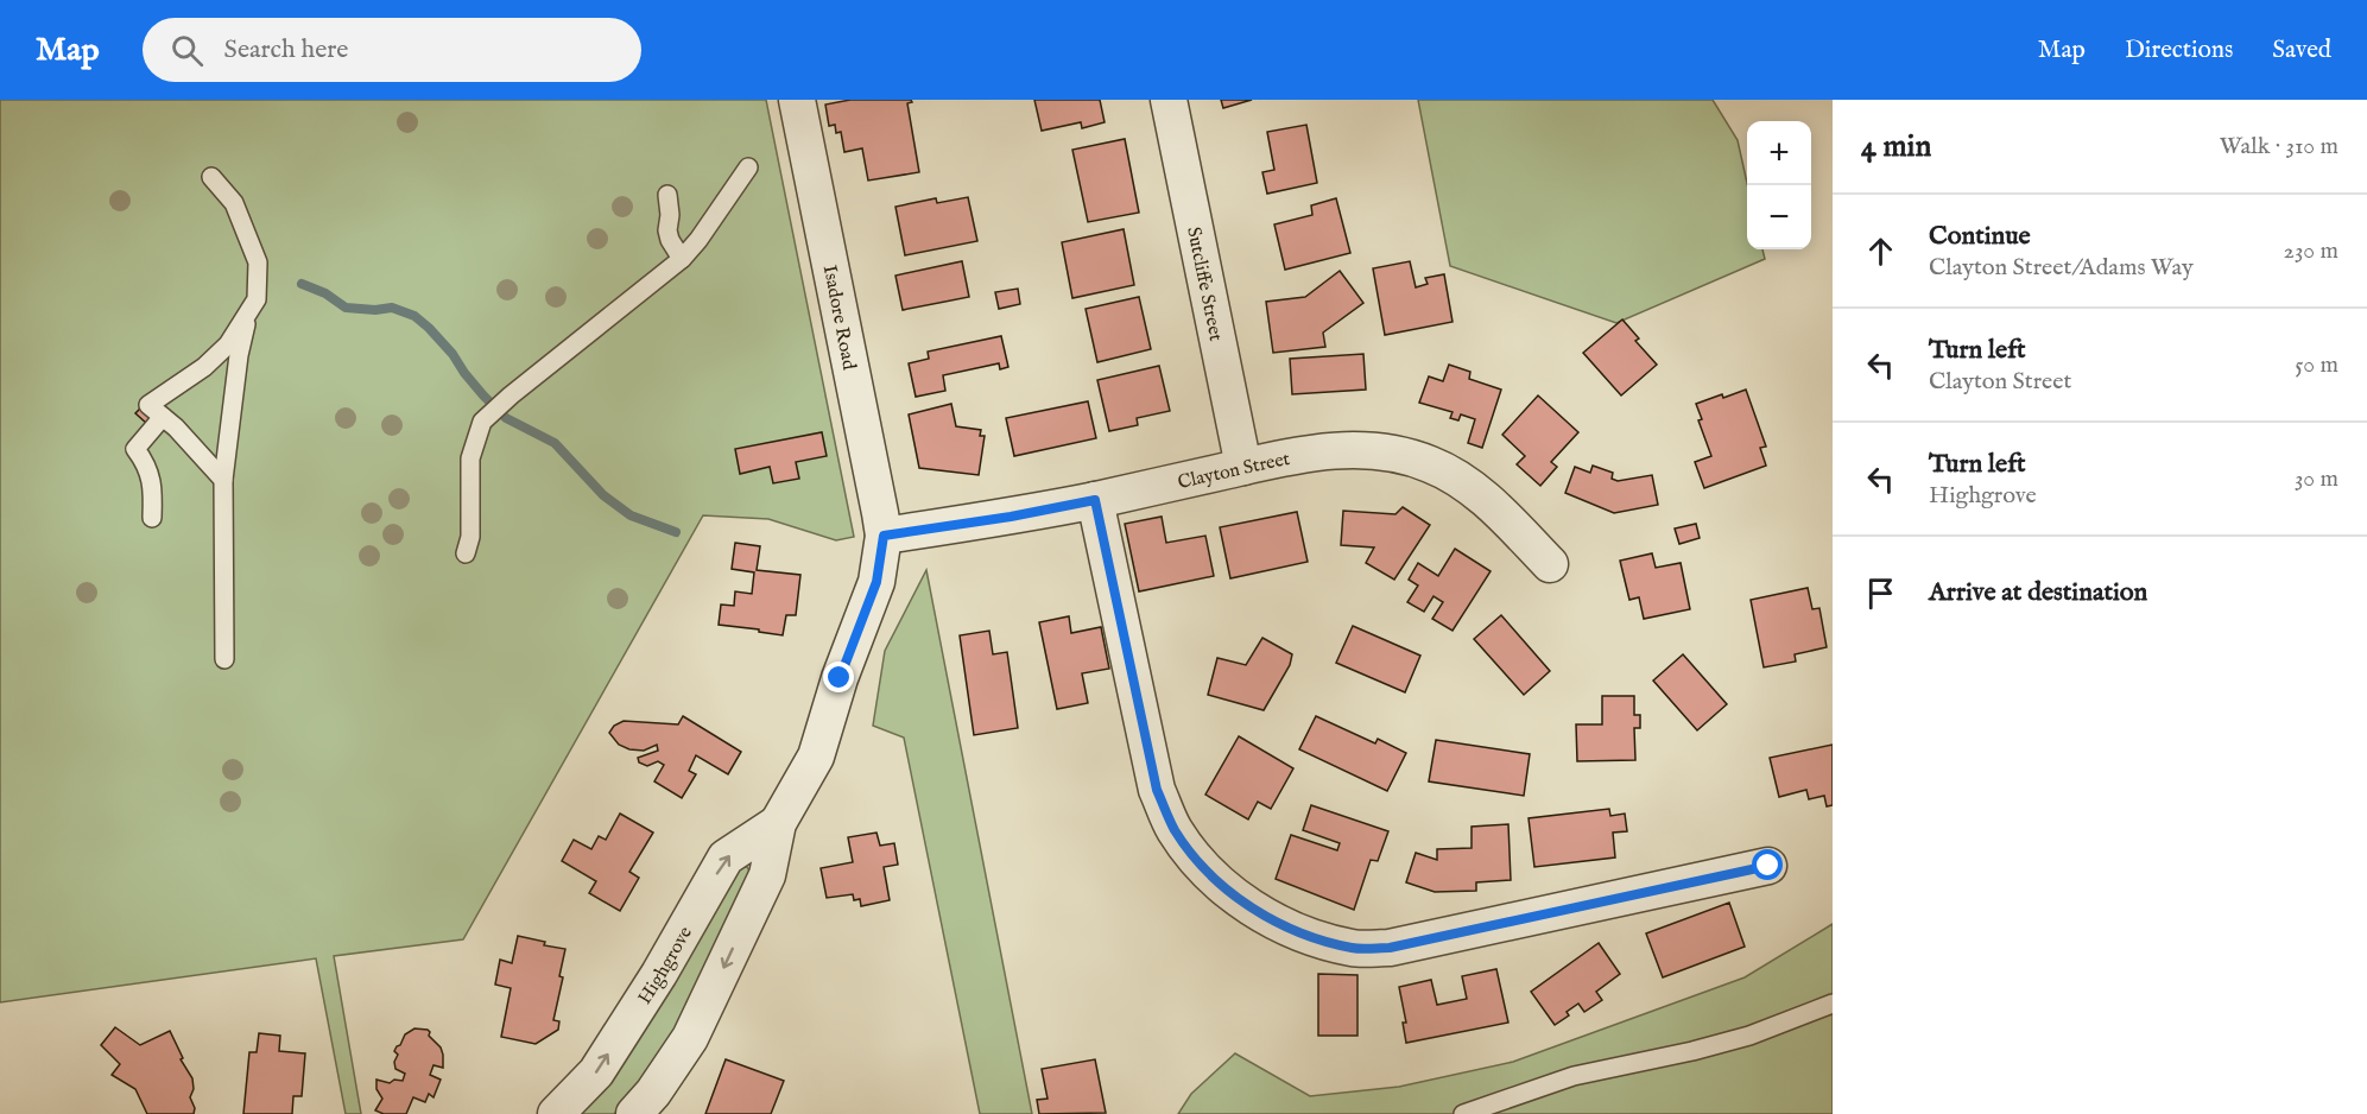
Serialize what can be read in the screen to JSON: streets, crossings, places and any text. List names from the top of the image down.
{
  "streets": {
    "street": [
      "Sutcliffe Street",
      "Isadore Road",
      "Clayton Street",
      "Highgrove"
    ]
  },
  "crossings": [
    ["Sutcliffe Street", "Clayton Street"],
    ["Isadore Road", "Clayton Street"],
    ["Isadore Road", "Highgrove"],
    ["Clayton Street", "Highgrove"]
  ],
  "page": {
    "header": "Map",
    "search": "Search here",
    "nav": ["Map", "Directions", "Saved"],
    "heading": ["4 min", "Walk · 310 m"],
    "map_buttons": ["+", "−"],
    "list": [
      ["Continue", "Clayton Street/Adams Way", "230 m"],
      ["Turn left", "Clayton Street", "50 m"],
      ["Turn left", "Highgrove", "30 m"],
      "Arrive at destination"
    ]
  }
}
